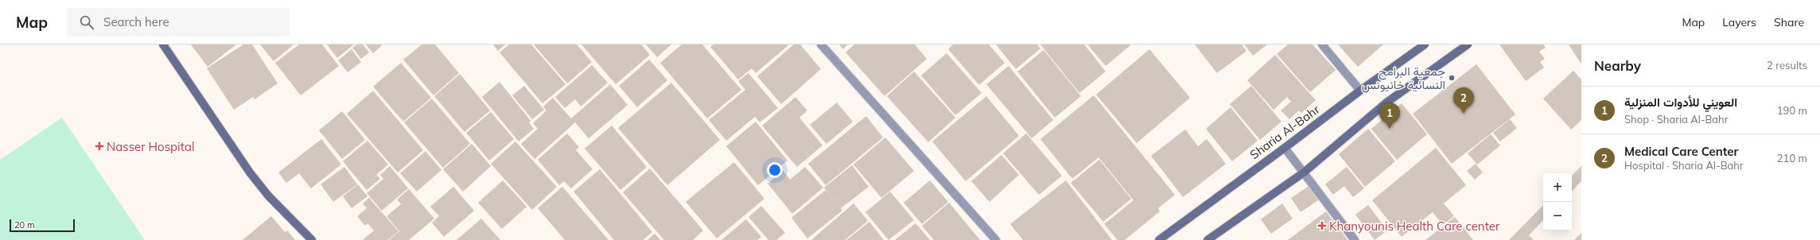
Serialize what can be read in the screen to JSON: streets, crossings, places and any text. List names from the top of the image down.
{
  "streets": {
    "main road": ["Sharia Al-Bahr"]
  },
  "places": {
    "other": ["جمعية البرامج النسائية خانيونس"],
    "health": ["Nasser Hospital", "Khanyounis Health Care center"]
  },
  "scale_bar": "20 m",
  "page": {
    "header": "Map",
    "search": "Search here",
    "nav": ["Map", "Layers", "Share"],
    "heading": ["Nearby", "2 results"],
    "list": [
      {
        "mark": "1",
        "name": "العويني للأدوات المنزلية",
        "note": "Shop · Sharia Al-Bahr",
        "value": "190 m"
      },
      {
        "mark": "2",
        "name": "Medical Care Center",
        "note": "Hospital · Sharia Al-Bahr",
        "value": "210 m"
      }
    ],
    "pins": ["2", "1"],
    "map_buttons": ["+", "−"],
    "scale": "20 m"
  }
}
